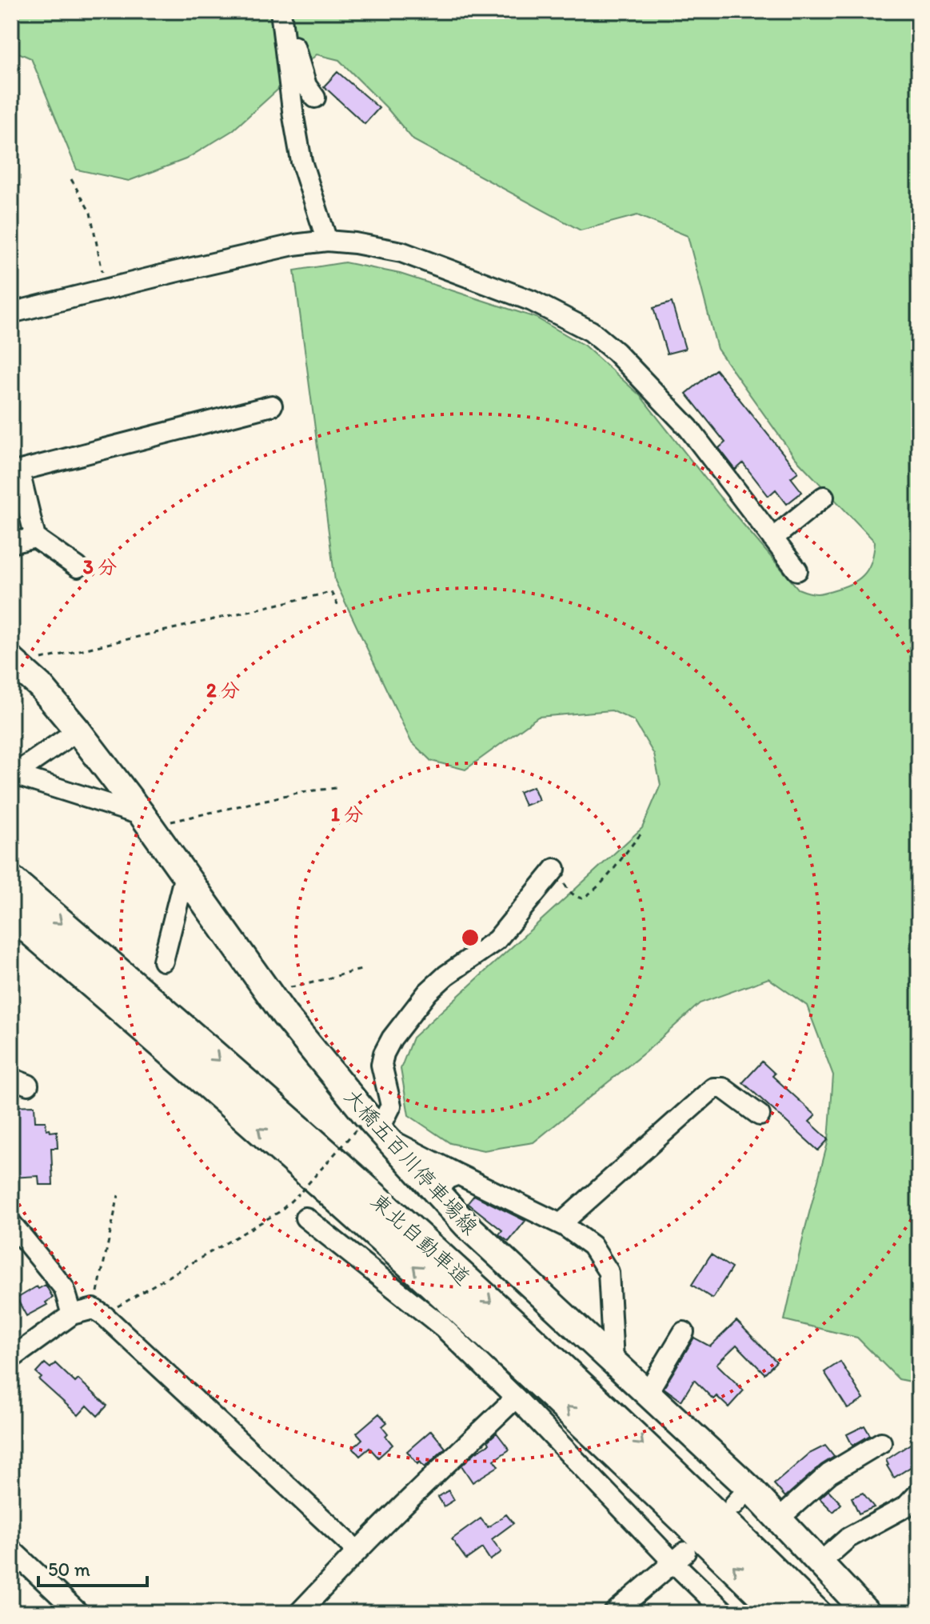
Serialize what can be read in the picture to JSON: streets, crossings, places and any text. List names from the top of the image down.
{
  "streets": {
    "highway": ["東北自動車道"],
    "main road": ["大橋五百川停車場線"]
  },
  "scale_bar": "50 m",
  "rings": ["3 分", "2 分", "1 分"]
}
